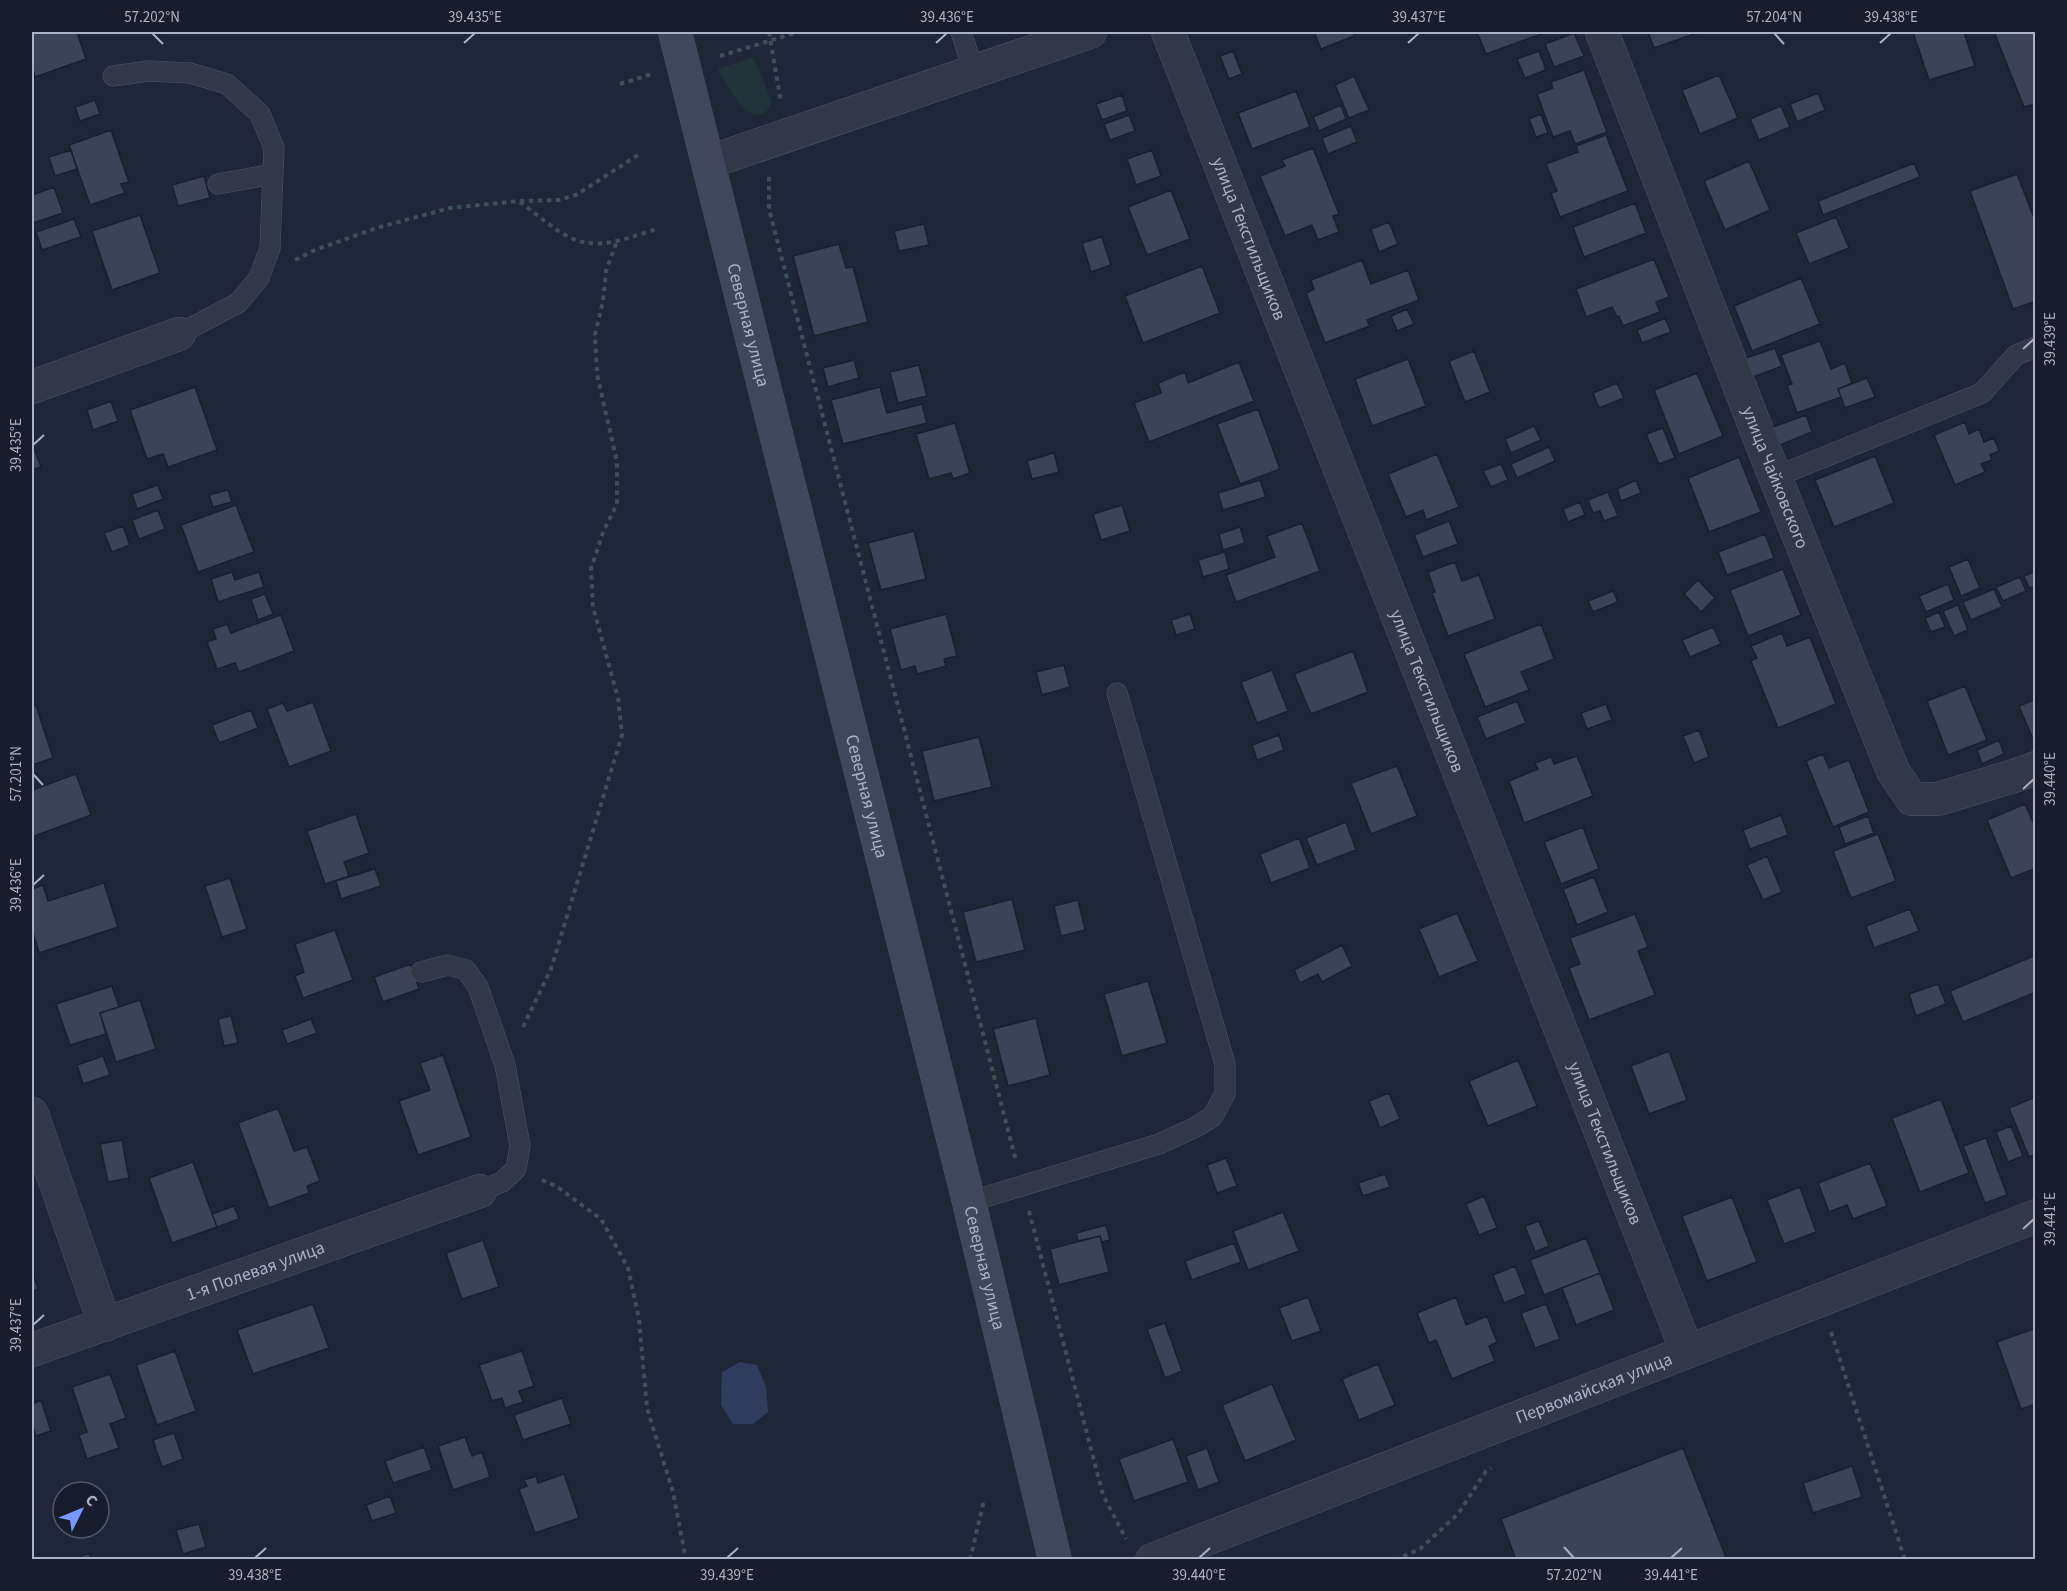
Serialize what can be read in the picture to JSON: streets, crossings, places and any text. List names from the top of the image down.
{
  "streets": {
    "main road": ["Северная улица"],
    "street": [
      "улица Текстильщиков",
      "улица Чайковского",
      "1-я Полевая улица",
      "Первомайская улица"
    ]
  },
  "crossings": [
    ["улица Текстильщиков", "Первомайская улица"]
  ],
  "north": "top right",
  "coordinates": [
    "57.202°N",
    "39.435°E",
    "39.436°E",
    "39.437°E",
    "57.204°N",
    "39.438°E",
    "39.439°E",
    "57.201°N",
    "39.440°E",
    "39.441°E"
  ]
}
